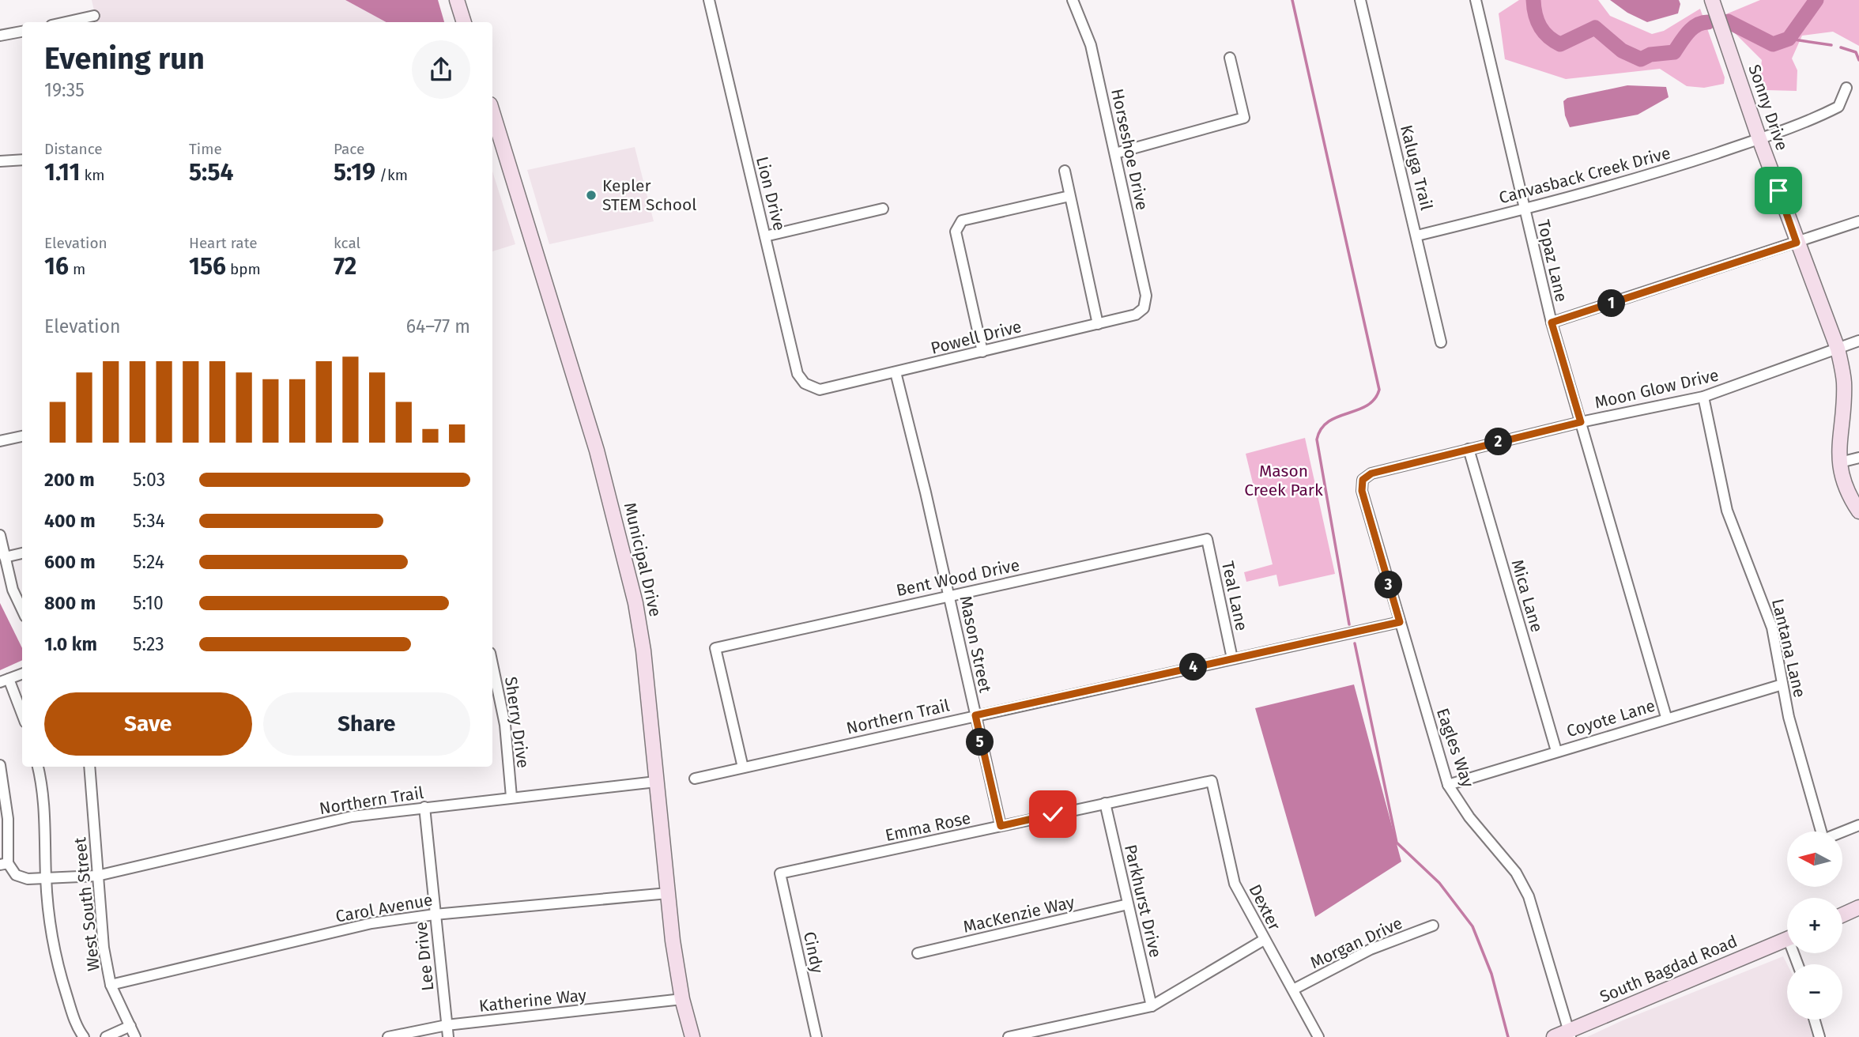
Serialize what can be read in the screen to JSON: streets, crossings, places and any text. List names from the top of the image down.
{
  "streets": {
    "street": [
      "Sonny Drive",
      "Horseshoe Drive",
      "Kaluga Trail",
      "Canvasback Creek Drive",
      "Lion Drive",
      "Topaz Lane",
      "Powell Drive",
      "Moon Glow Drive",
      "Municipal Drive",
      "Bent Wood Drive",
      "Teal Lane",
      "Mica Lane",
      "Mason Street",
      "Lantana Lane",
      "Northern Trail",
      "Coyote Lane",
      "Sherry Drive",
      "Eagles Way",
      "Emma Rose",
      "Parkhurst Drive",
      "West South Street",
      "Dexter",
      "Carol Avenue",
      "MacKenzie Way",
      "Morgan Drive",
      "Cindy",
      "Lee Drive",
      "South Bagdad Road",
      "Katherine Way"
    ]
  },
  "crossings": [
    ["Sonny Drive", "Canvasback Creek Drive"],
    ["Sonny Drive", "Moon Glow Drive"],
    ["Horseshoe Drive", "Powell Drive"],
    ["Kaluga Trail", "Canvasback Creek Drive"],
    ["Canvasback Creek Drive", "Topaz Lane"],
    ["Lion Drive", "Powell Drive"],
    ["Topaz Lane", "Moon Glow Drive"],
    ["Topaz Lane", "Coyote Lane"],
    ["Powell Drive", "Mason Street"],
    ["Moon Glow Drive", "Mica Lane"],
    ["Moon Glow Drive", "Lantana Lane"],
    ["Moon Glow Drive", "Eagles Way"],
    ["Municipal Drive", "Northern Trail"],
    ["Municipal Drive", "Carol Avenue"],
    ["Municipal Drive", "Katherine Way"],
    ["Bent Wood Drive", "Teal Lane"],
    ["Bent Wood Drive", "Mason Street"],
    ["Bent Wood Drive", "Northern Trail"],
    ["Teal Lane", "Northern Trail"],
    ["Mica Lane", "Coyote Lane"],
    ["Mason Street", "Northern Trail"],
    ["Mason Street", "Emma Rose"],
    ["Lantana Lane", "Coyote Lane"],
    ["Northern Trail", "Sherry Drive"],
    ["Northern Trail", "Eagles Way"],
    ["Northern Trail", "West South Street"],
    ["Northern Trail", "Lee Drive"],
    ["Coyote Lane", "Eagles Way"],
    ["Eagles Way", "South Bagdad Road"],
    ["Emma Rose", "Parkhurst Drive"],
    ["Emma Rose", "Dexter"],
    ["Emma Rose", "Cindy"],
    ["Parkhurst Drive", "MacKenzie Way"],
    ["West South Street", "Carol Avenue"],
    ["Dexter", "Morgan Drive"],
    ["Carol Avenue", "Lee Drive"],
    ["Lee Drive", "Katherine Way"]
  ],
  "parks": ["Mason Creek Park"],
  "places": ["Kepler STEM School"],
  "north": "left",
  "page": {
    "heading": ["Evening run", "19:35"],
    "stats": [
      ["Distance", "1.11 km"],
      ["Time", "5:54"],
      ["Pace", "5:19 /km"],
      ["Elevation", "16 m"],
      ["Heart rate", "156 bpm"],
      ["kcal", "72"]
    ],
    "pins": [
      "1",
      "2",
      "3",
      "4",
      "5"
    ],
    "chart": ["Elevation", "64–77 m"],
    "list": [
      {
        "name": "200 m",
        "note": "5:03"
      },
      {
        "name": "400 m",
        "note": "5:34"
      },
      {
        "name": "600 m",
        "note": "5:24"
      },
      {
        "name": "800 m",
        "note": "5:10"
      },
      {
        "name": "1.0 km",
        "note": "5:23"
      }
    ],
    "buttons": ["Save", "Share"],
    "map_buttons": ["+", "−"]
  }
}
